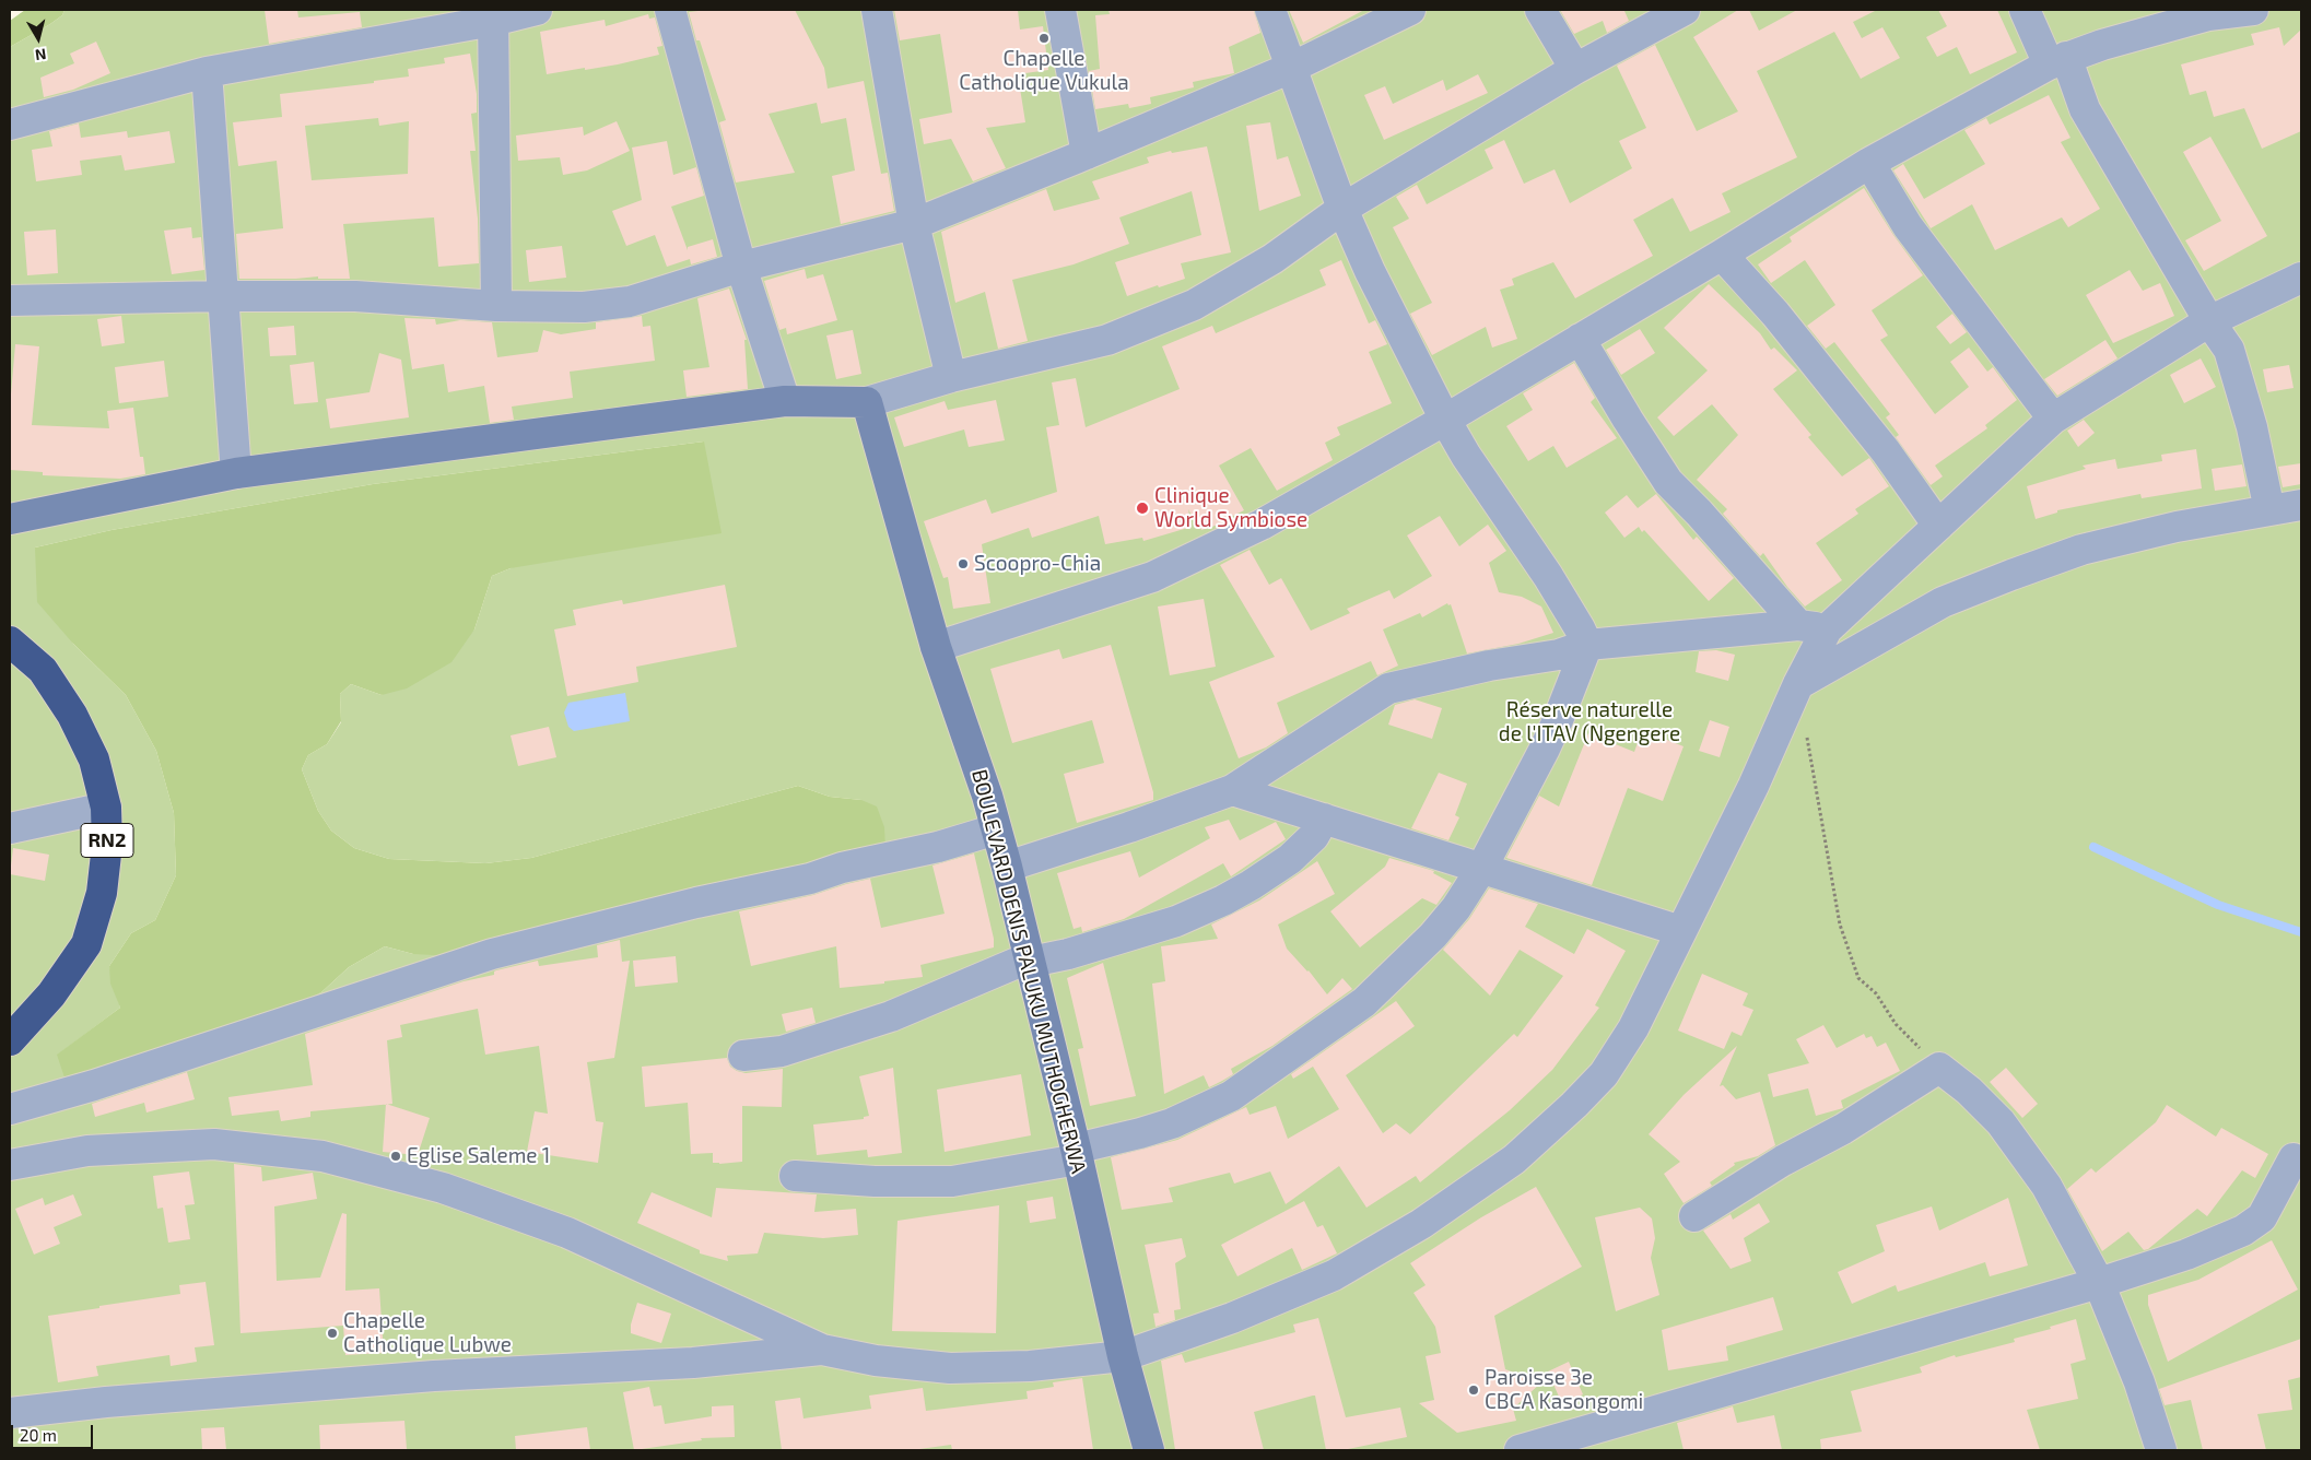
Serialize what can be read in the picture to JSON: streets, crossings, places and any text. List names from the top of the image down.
{
  "streets": {
    "highway": ["RN2"],
    "street": ["BOULEVARD DENIS PALUKU MUTHOGHERWA"]
  },
  "parks": ["Réserve naturelle de l'ITAV (Ngengere"],
  "places": [
    "Chapelle Catholique Vukula",
    "Clinique World Symbiose",
    "Scoopro-Chia",
    "Eglise Saleme 1",
    "Chapelle Catholique Lubwe",
    "Paroisse 3e CBCA Kasongomi"
  ],
  "scale_bar": "20 m",
  "north": "bottom"
}
